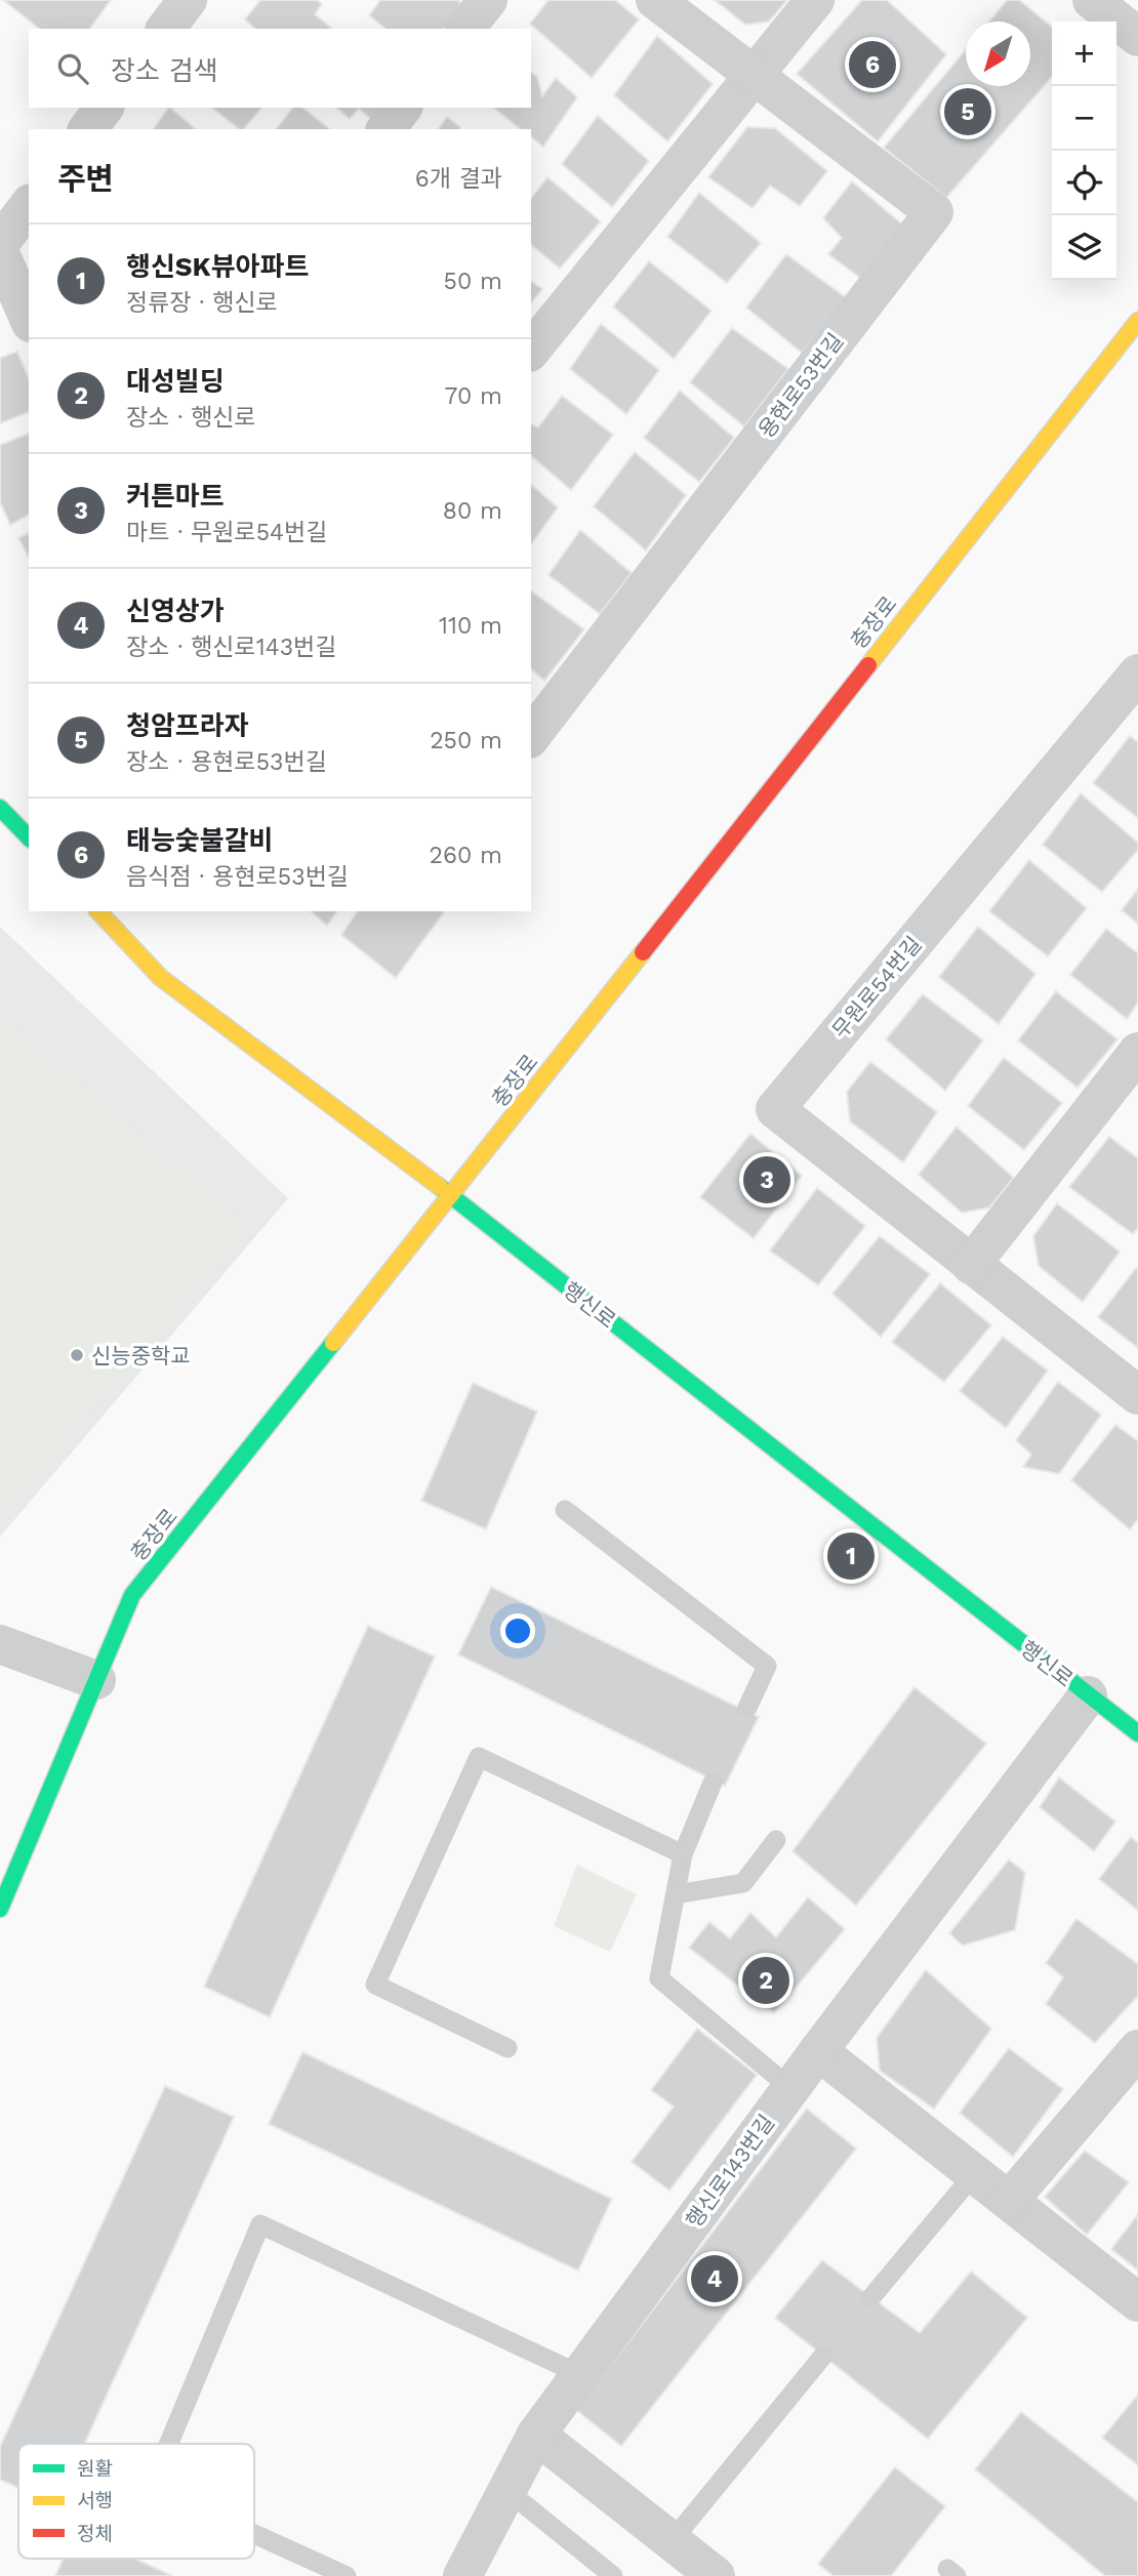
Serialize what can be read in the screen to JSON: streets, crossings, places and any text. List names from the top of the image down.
{
  "streets": {
    "main road": ["충장로", "행신로"],
    "street": ["용현로53번길", "무원로54번길", "행신로143번길"]
  },
  "crossings": [
    ["충장로", "행신로"],
    ["행신로", "행신로143번길"]
  ],
  "places": ["신능중학교"],
  "legend": ["원활", "서행", "정체"],
  "north": "bottom left",
  "page": {
    "map_buttons": ["+", "−"],
    "search": "장소 검색",
    "pins": [
      "6",
      "5",
      "3",
      "1",
      "2",
      "4"
    ],
    "heading": ["주변", "6개 결과"],
    "list": [
      {
        "mark": "1",
        "name": "행신SK뷰아파트",
        "note": "정류장 · 행신로",
        "value": "50 m"
      },
      {
        "mark": "2",
        "name": "대성빌딩",
        "note": "장소 · 행신로",
        "value": "70 m"
      },
      {
        "mark": "3",
        "name": "커튼마트",
        "note": "마트 · 무원로54번길",
        "value": "80 m"
      },
      {
        "mark": "4",
        "name": "신영상가",
        "note": "장소 · 행신로143번길",
        "value": "110 m"
      },
      {
        "mark": "5",
        "name": "청암프라자",
        "note": "장소 · 용현로53번길",
        "value": "250 m"
      },
      {
        "mark": "6",
        "name": "태능숯불갈비",
        "note": "음식점 · 용현로53번길",
        "value": "260 m"
      }
    ]
  }
}
